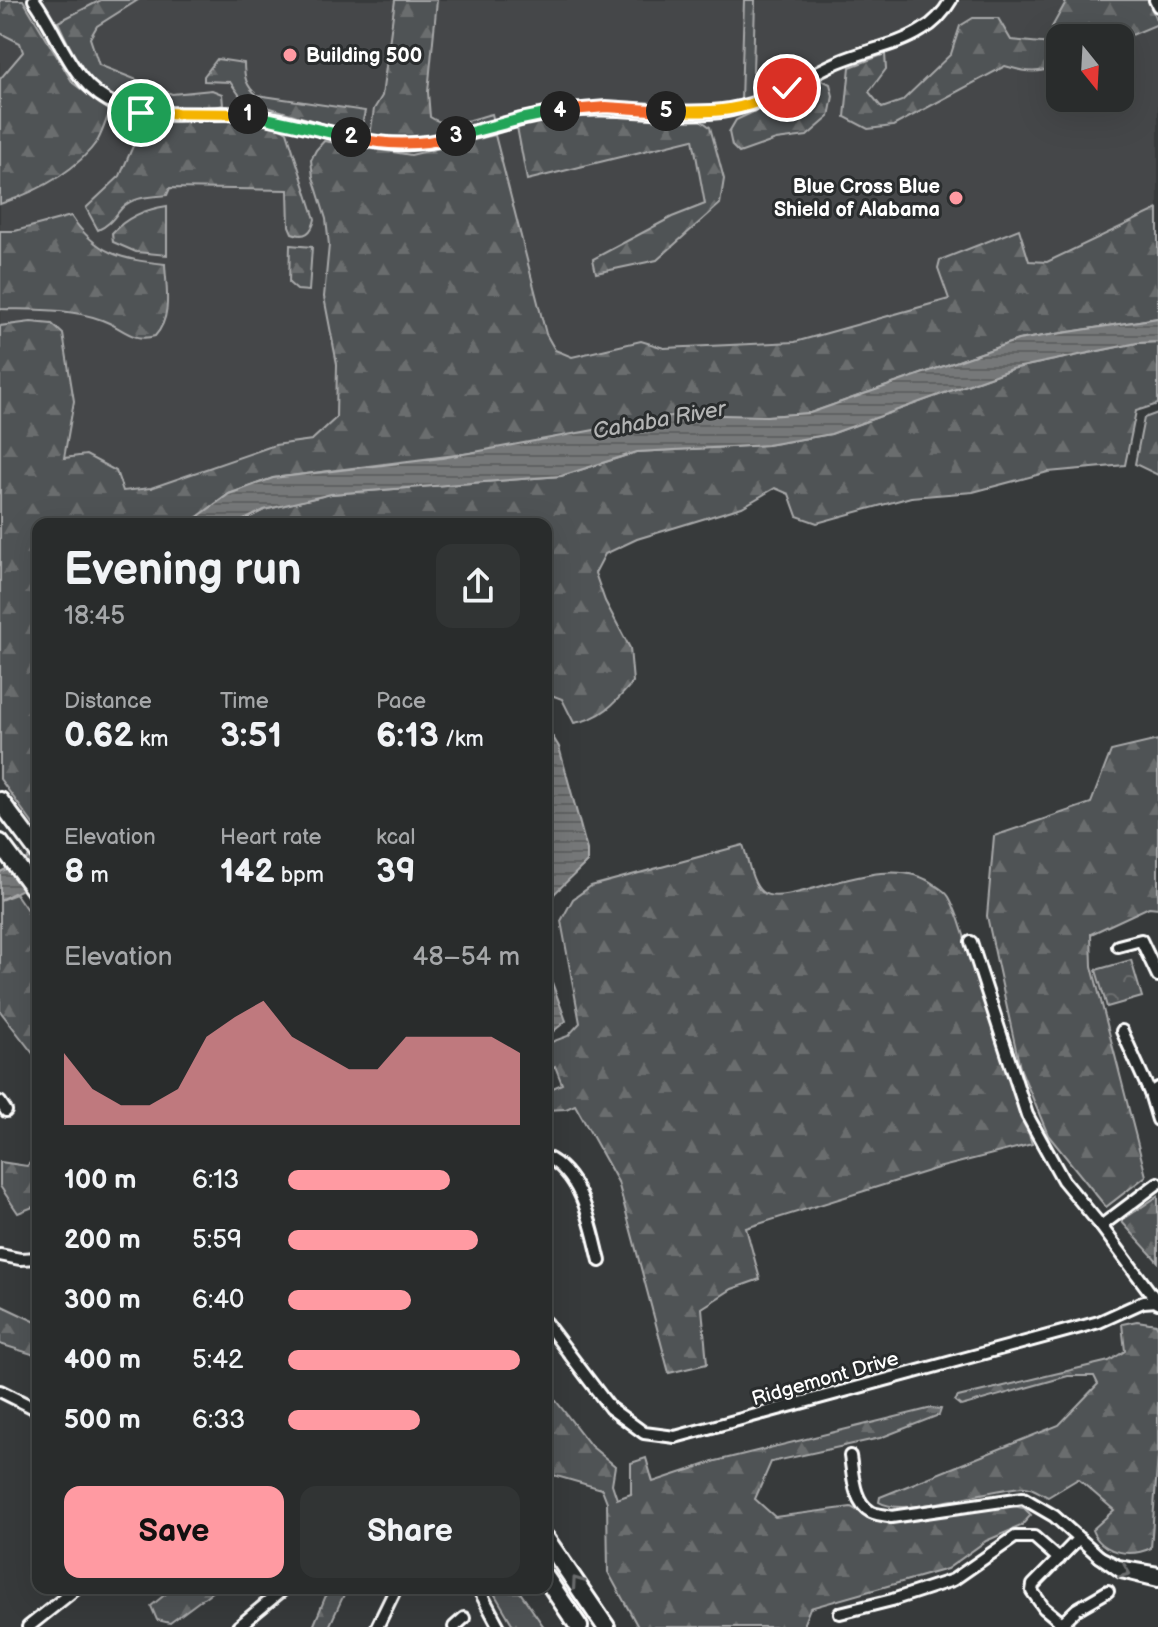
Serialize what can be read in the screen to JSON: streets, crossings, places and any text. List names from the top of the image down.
{
  "streets": {
    "street": ["Ridgemont Drive"]
  },
  "water": ["Cahaba River"],
  "places": ["Building 500", "Blue Cross Blue Shield of Alabama"],
  "north": "bottom",
  "page": {
    "pins": [
      "4",
      "5",
      "1",
      "3",
      "2"
    ],
    "heading": ["Evening run", "18:45"],
    "stats": [
      ["Distance", "0.62 km"],
      ["Time", "3:51"],
      ["Pace", "6:13 /km"],
      ["Elevation", "8 m"],
      ["Heart rate", "142 bpm"],
      ["kcal", "39"]
    ],
    "chart": ["Elevation", "48–54 m"],
    "list": [
      {
        "name": "100 m",
        "note": "6:13"
      },
      {
        "name": "200 m",
        "note": "5:59"
      },
      {
        "name": "300 m",
        "note": "6:40"
      },
      {
        "name": "400 m",
        "note": "5:42"
      },
      {
        "name": "500 m",
        "note": "6:33"
      }
    ],
    "buttons": ["Save", "Share"]
  }
}
